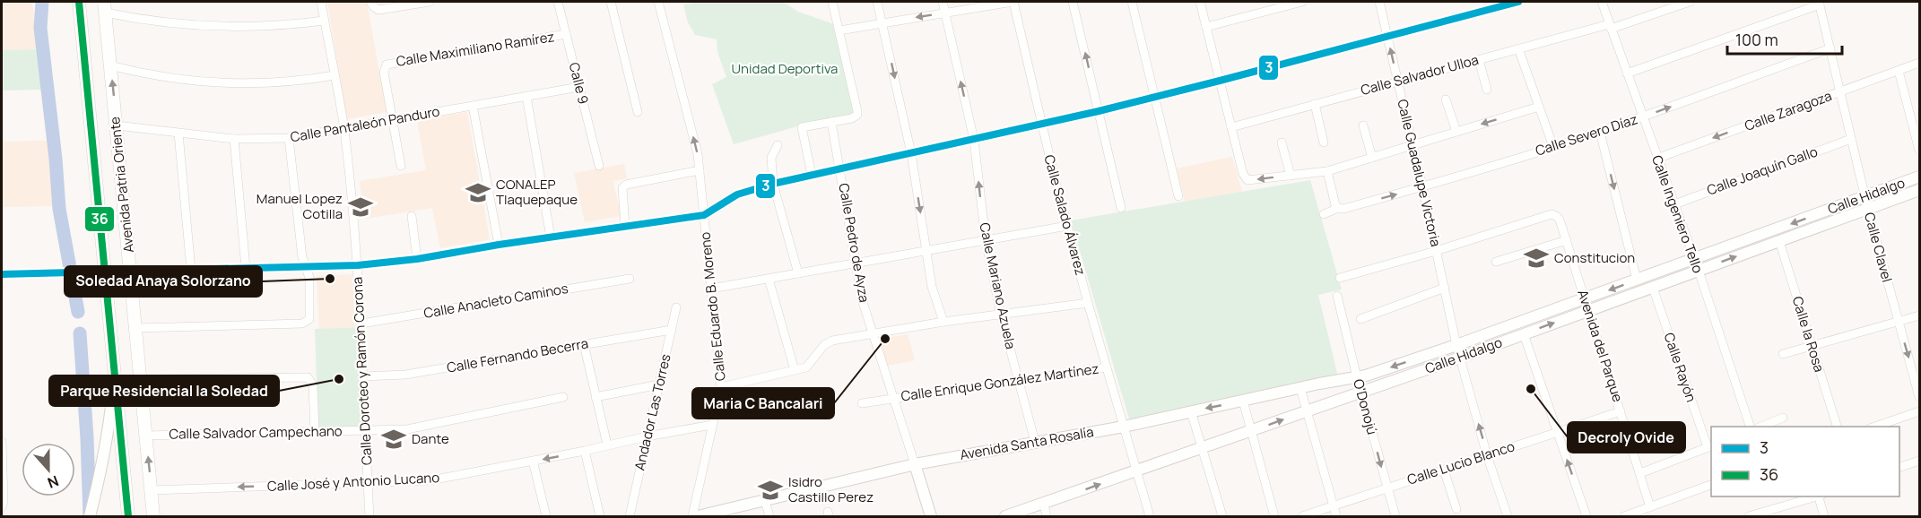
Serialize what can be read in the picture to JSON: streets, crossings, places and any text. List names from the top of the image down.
{
  "streets": {
    "main road": ["Avenida Patria Oriente"],
    "street": [
      "Calle Maximiliano Ramírez",
      "Calle Salvador Ulloa",
      "Calle 9",
      "Calle Zaragoza",
      "Calle Pantaleón Panduro",
      "Calle Severo Díaz",
      "Calle Joaquín Gallo",
      "Calle Guadalupe Victoria",
      "Calle Hidalgo",
      "Calle Ingeniero Tello",
      "Calle Salado Álvarez",
      "Calle Pedro de Ayza",
      "Calle Clavel",
      "Calle Mariano Azuela",
      "Calle Anacleto Caminos",
      "Calle Eduardo B. Moreno",
      "Calle la Rosa",
      "Avenida del Parque",
      "Calle Fernando Becerra",
      "Calle Rayón",
      "Calle Doroteo y Ramón Corona",
      "Calle Enrique González Martínez",
      "O'Donojú",
      "Andador Las Torres",
      "Calle Salvador Campechano",
      "Avenida Santa Rosalía",
      "Calle Lucio Blanco",
      "Calle José y Antonio Lucano"
    ]
  },
  "crossings": [
    ["Calle Maximiliano Ramírez", "Calle 9"],
    ["Calle Maximiliano Ramírez", "Calle Pantaleón Panduro"],
    ["Calle Salvador Ulloa", "Calle Guadalupe Victoria"],
    ["Calle Salvador Ulloa", "Calle Ingeniero Tello"],
    ["Calle 9", "Calle Pantaleón Panduro"],
    ["Calle Zaragoza", "Calle Ingeniero Tello"],
    ["Calle Zaragoza", "Calle Clavel"],
    ["Calle Pantaleón Panduro", "Avenida Patria Oriente"],
    ["Calle Pantaleón Panduro", "Calle Doroteo y Ramón Corona"],
    ["Calle Severo Díaz", "Calle Guadalupe Victoria"],
    ["Calle Severo Díaz", "Calle Ingeniero Tello"],
    ["Calle Severo Díaz", "Calle Clavel"],
    ["Calle Joaquín Gallo", "Calle Ingeniero Tello"],
    ["Calle Joaquín Gallo", "Calle Clavel"],
    ["Calle Guadalupe Victoria", "Calle Hidalgo"],
    ["Calle Guadalupe Victoria", "Avenida del Parque"],
    ["Calle Guadalupe Victoria", "Calle Lucio Blanco"],
    ["Avenida Patria Oriente", "Calle Salvador Campechano"],
    ["Avenida Patria Oriente", "Calle José y Antonio Lucano"],
    ["Calle Hidalgo", "Calle Ingeniero Tello"],
    ["Calle Hidalgo", "Calle Salado Álvarez"],
    ["Calle Hidalgo", "Calle Clavel"],
    ["Calle Hidalgo", "Calle la Rosa"],
    ["Calle Hidalgo", "Avenida del Parque"],
    ["Calle Hidalgo", "Calle Rayón"],
    ["Calle Hidalgo", "O'Donojú"],
    ["Calle Hidalgo", "Avenida Santa Rosalía"],
    ["Calle Salado Álvarez", "Calle Enrique González Martínez"],
    ["Calle Salado Álvarez", "Avenida Santa Rosalía"],
    ["Calle Pedro de Ayza", "Calle Enrique González Martínez"],
    ["Calle Pedro de Ayza", "Avenida Santa Rosalía"],
    ["Calle Mariano Azuela", "Calle Enrique González Martínez"],
    ["Calle Mariano Azuela", "Avenida Santa Rosalía"],
    ["Calle Anacleto Caminos", "Calle Doroteo y Ramón Corona"],
    ["Calle Eduardo B. Moreno", "Calle José y Antonio Lucano"],
    ["Avenida del Parque", "Calle Lucio Blanco"],
    ["Calle Fernando Becerra", "Calle Doroteo y Ramón Corona"],
    ["Calle Fernando Becerra", "Andador Las Torres"],
    ["Calle Doroteo y Ramón Corona", "Calle Salvador Campechano"],
    ["Calle Doroteo y Ramón Corona", "Calle José y Antonio Lucano"],
    ["O'Donojú", "Avenida Santa Rosalía"],
    ["O'Donojú", "Calle Lucio Blanco"],
    ["Andador Las Torres", "Calle José y Antonio Lucano"]
  ],
  "one_way": ["Calle Zaragoza", "Calle José y Antonio Lucano"],
  "parks": ["Unidad Deportiva"],
  "places": {
    "school or university": [
      "CONALEP Tlaquepaque",
      "Manuel Lopez Cotilla",
      "Constitucion",
      "Dante",
      "Isidro Castillo Perez"
    ],
    "other": [
      "Soledad Anaya Solorzano",
      "Maria C Bancalari",
      "Parque Residencial la Soledad",
      "Decroly Ovide"
    ]
  },
  "lines": ["transit line 3", "transit line 36"],
  "legend": ["3", "36"],
  "scale_bar": "100 m",
  "north": "bottom"
}
